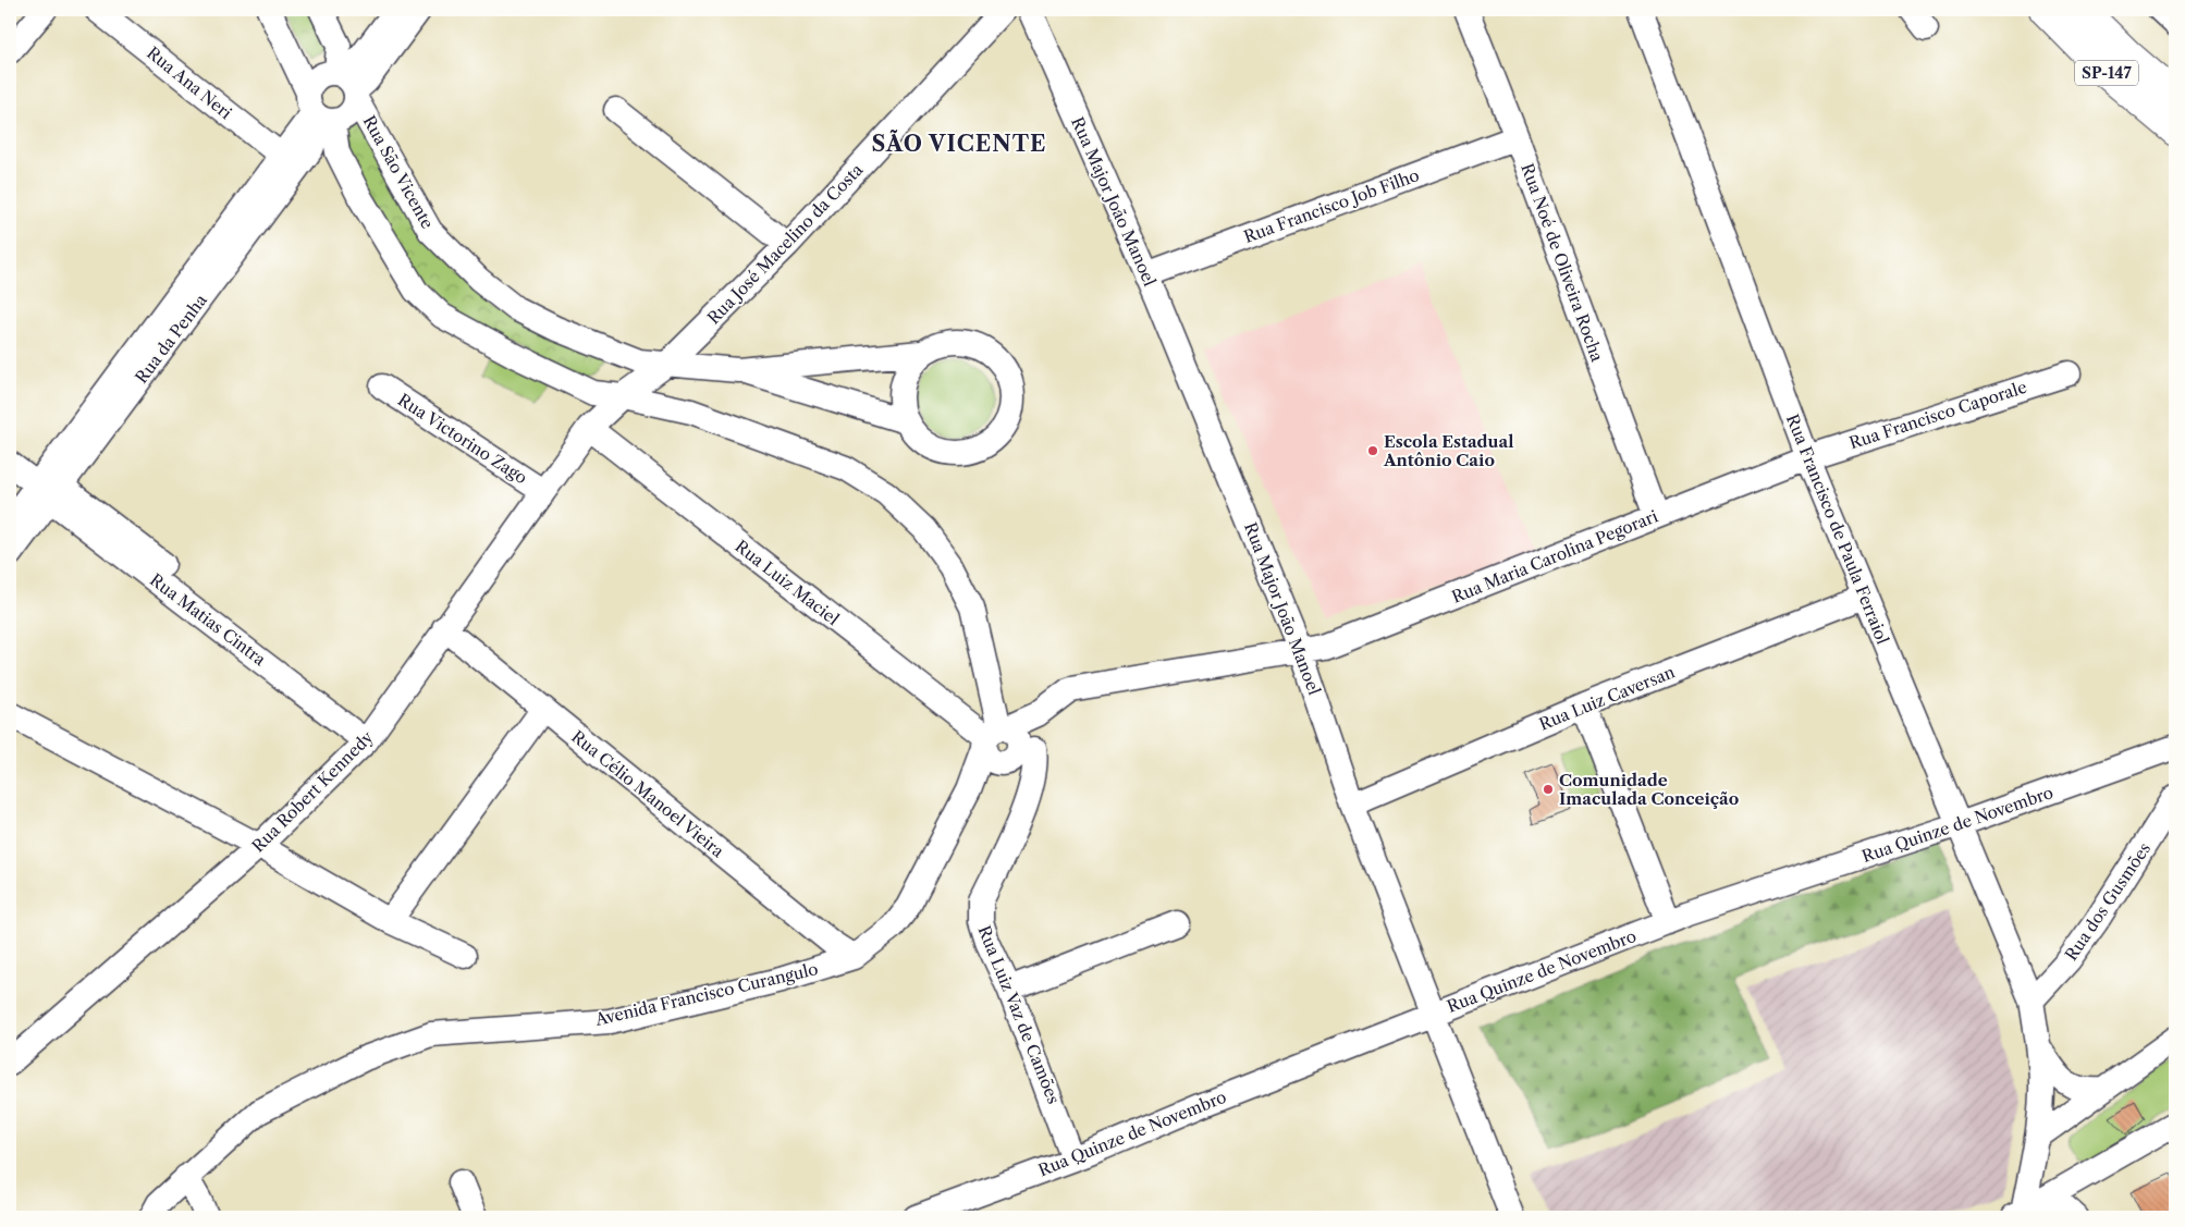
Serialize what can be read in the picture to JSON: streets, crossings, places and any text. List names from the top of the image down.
{
  "streets": {
    "highway": ["SP-147"],
    "street": [
      "Rua Ana Neri",
      "Rua São Vicente",
      "Rua Major João Manoel",
      "Rua Francisco Job Filho",
      "Rua José Macelino da Costa",
      "Rua Noé de Oliveira Rocha",
      "Rua da Penha",
      "Rua Francisco Caporale",
      "Rua Victorino Zago",
      "Rua Francisco de Paula Ferraiol",
      "Rua Maria Carolina Pegorari",
      "Rua Luiz Maciel",
      "Rua Matias Cintra",
      "Rua Luiz Caversan",
      "Rua Robert Kennedy",
      "Rua Célio Manoel Vieira",
      "Rua Quinze de Novembro",
      "Rua dos Gusmões",
      "Avenida Francisco Curangulo",
      "Rua Luiz Vaz de Camões"
    ]
  },
  "crossings": [
    ["Rua Ana Neri", "Rua da Penha"],
    ["Rua São Vicente", "Rua José Macelino da Costa"],
    ["Rua Major João Manoel", "Rua Francisco Job Filho"],
    ["Rua Major João Manoel", "Rua Maria Carolina Pegorari"],
    ["Rua Major João Manoel", "Rua Luiz Caversan"],
    ["Rua Major João Manoel", "Rua Quinze de Novembro"],
    ["Rua Francisco Job Filho", "Rua Noé de Oliveira Rocha"],
    ["Rua José Macelino da Costa", "Rua Robert Kennedy"],
    ["Rua Noé de Oliveira Rocha", "Rua Maria Carolina Pegorari"],
    ["Rua da Penha", "Rua Matias Cintra"],
    ["Rua Francisco Caporale", "Rua Francisco de Paula Ferraiol"],
    ["Rua Francisco Caporale", "Rua Maria Carolina Pegorari"],
    ["Rua Victorino Zago", "Rua Robert Kennedy"],
    ["Rua Francisco de Paula Ferraiol", "Rua Maria Carolina Pegorari"],
    ["Rua Francisco de Paula Ferraiol", "Rua Luiz Caversan"],
    ["Rua Francisco de Paula Ferraiol", "Rua Quinze de Novembro"],
    ["Rua Francisco de Paula Ferraiol", "Rua dos Gusmões"],
    ["Rua Maria Carolina Pegorari", "Rua Luiz Maciel"],
    ["Rua Maria Carolina Pegorari", "Avenida Francisco Curangulo"],
    ["Rua Luiz Maciel", "Rua Robert Kennedy"],
    ["Rua Luiz Maciel", "Avenida Francisco Curangulo"],
    ["Rua Luiz Maciel", "Rua Luiz Vaz de Camões"],
    ["Rua Matias Cintra", "Rua Robert Kennedy"],
    ["Rua Robert Kennedy", "Rua Célio Manoel Vieira"],
    ["Rua Célio Manoel Vieira", "Avenida Francisco Curangulo"],
    ["Rua Quinze de Novembro", "Rua Luiz Vaz de Camões"]
  ],
  "districts": ["SÃO VICENTE"],
  "places": ["Escola Estadual Antônio Caio", "Comunidade Imaculada Conceição"]
}
